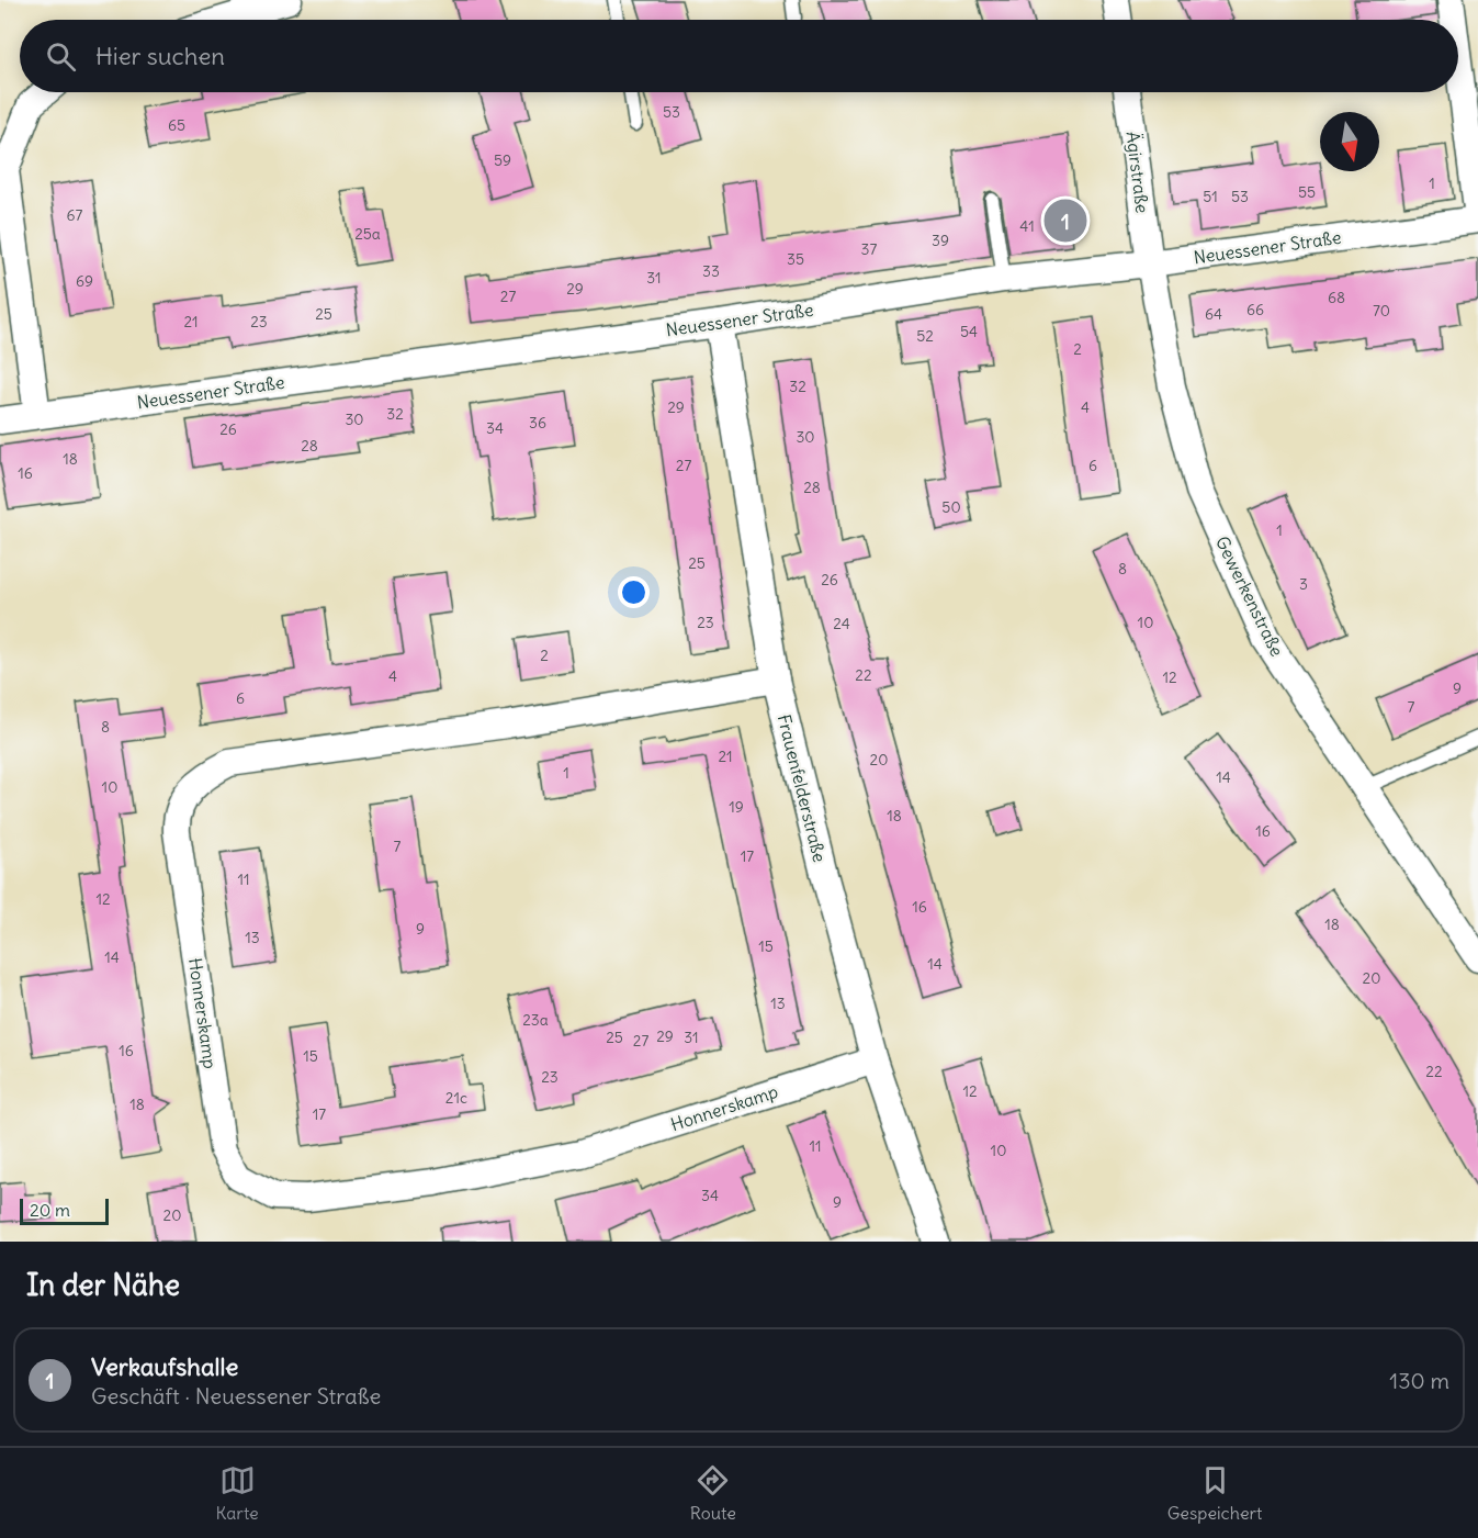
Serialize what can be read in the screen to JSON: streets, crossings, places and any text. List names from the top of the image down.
{
  "streets": {
    "street": [
      "Ägirstraße",
      "Neuessener Straße",
      "Gewerkenstraße",
      "Frauenfelderstraße",
      "Honnerskamp"
    ]
  },
  "crossings": [
    ["Ägirstraße", "Neuessener Straße"],
    ["Ägirstraße", "Gewerkenstraße"],
    ["Neuessener Straße", "Gewerkenstraße"],
    ["Neuessener Straße", "Frauenfelderstraße"],
    ["Frauenfelderstraße", "Honnerskamp"]
  ],
  "house_numbers": [
    "53",
    "65",
    "59",
    "1",
    "55",
    "51",
    "53",
    "67",
    "41",
    "25a",
    "39",
    "37",
    "35",
    "33",
    "31",
    "69",
    "29",
    "27",
    "68",
    "66",
    "70",
    "25",
    "64",
    "21",
    "23",
    "54",
    "52",
    "2",
    "32",
    "29",
    "4",
    "32",
    "30",
    "36",
    "34",
    "26",
    "30",
    "28",
    "18",
    "27",
    "6",
    "16",
    "28",
    "50",
    "1",
    "25",
    "8",
    "26",
    "3",
    "23",
    "10",
    "24",
    "2",
    "22",
    "4",
    "12",
    "9",
    "6",
    "7",
    "8",
    "21",
    "20",
    "1",
    "14",
    "10",
    "19",
    "18",
    "16",
    "7",
    "17",
    "11",
    "12",
    "16",
    "18",
    "9",
    "13",
    "15",
    "14",
    "14",
    "20",
    "13",
    "23a",
    "29",
    "25",
    "31",
    "27",
    "16",
    "15",
    "22",
    "23",
    "12",
    "21c",
    "18",
    "17",
    "11",
    "10",
    "34",
    "9",
    "20"
  ],
  "scale_bar": "20 m",
  "north": "bottom",
  "page": {
    "search": "Hier suchen",
    "pins": "1",
    "scale": "20 m",
    "heading": "In der Nähe",
    "list": [
      {
        "mark": "1",
        "name": "Verkaufshalle",
        "note": "Geschäft · Neuessener Straße",
        "value": "130 m"
      }
    ],
    "nav": ["Karte", "Route", "Gespeichert"]
  }
}
